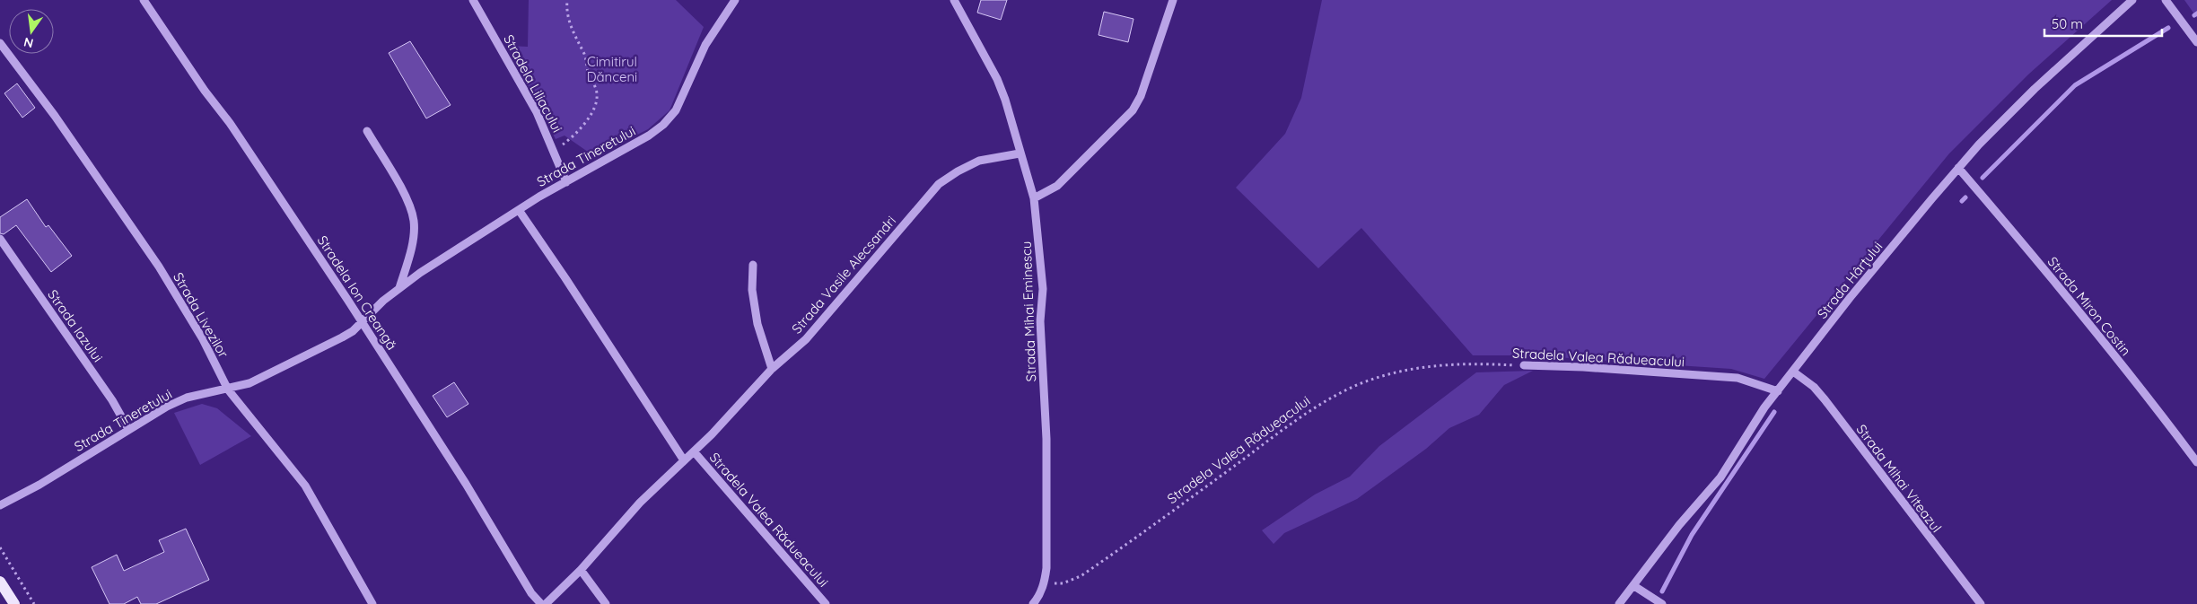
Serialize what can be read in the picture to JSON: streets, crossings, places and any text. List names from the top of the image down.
{
  "streets": {
    "street": [
      "Stradela Liliacului",
      "Strada Tineretului",
      "Strada Vasile Alecsandri",
      "Strada Hârțului",
      "Stradela Ion Creangă",
      "Strada Miron Costin",
      "Strada Mihai Eminescu",
      "Strada Livezilor",
      "Strada Iazului",
      "Stradela Valea Rădueacului",
      "Strada Mihai Viteazul"
    ]
  },
  "crossings": [
    ["Stradela Liliacului", "Strada Tineretului"],
    ["Strada Tineretului", "Stradela Ion Creangă"],
    ["Strada Tineretului", "Strada Livezilor"],
    ["Strada Tineretului", "Strada Iazului"],
    ["Strada Vasile Alecsandri", "Strada Mihai Eminescu"],
    ["Strada Vasile Alecsandri", "Stradela Valea Rădueacului"],
    ["Strada Hârțului", "Strada Miron Costin"],
    ["Strada Hârțului", "Stradela Valea Rădueacului"],
    ["Strada Hârțului", "Strada Mihai Viteazul"],
    ["Strada Mihai Eminescu", "Stradela Valea Rădueacului"]
  ],
  "parks": ["Cimitirul Dănceni"],
  "scale_bar": "50 m",
  "north": "bottom"
}
